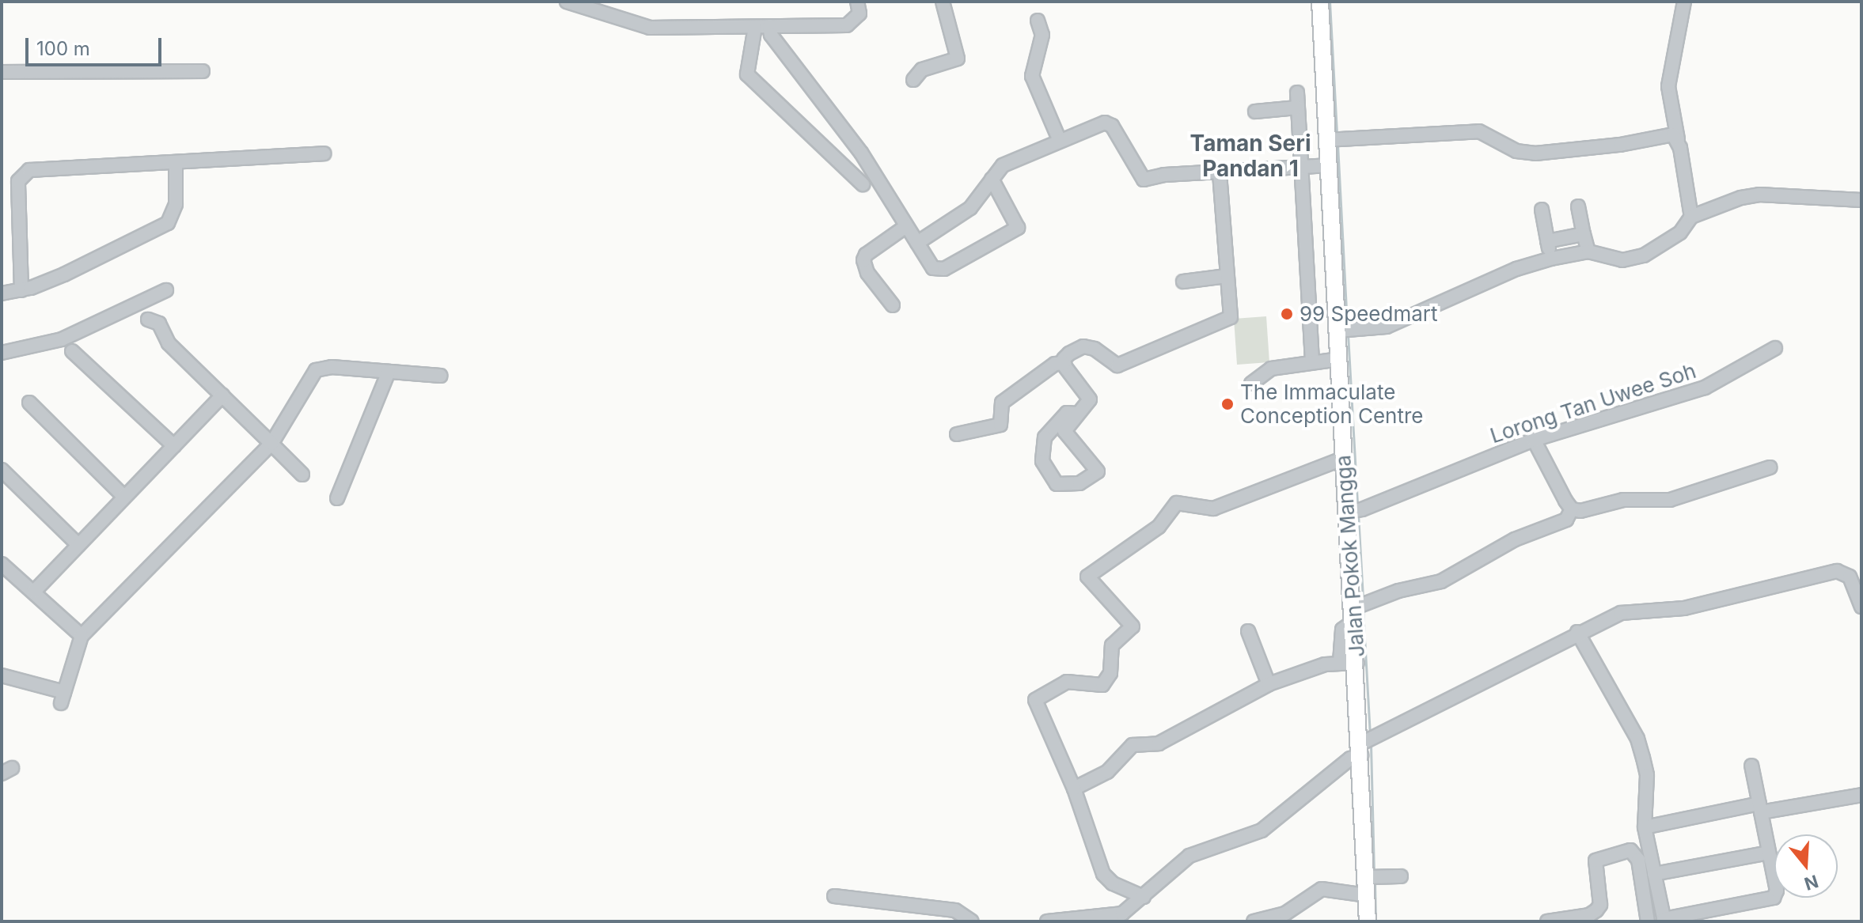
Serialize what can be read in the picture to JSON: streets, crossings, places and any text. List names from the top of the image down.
{
  "streets": {
    "main road": ["Jalan Pokok Mangga"],
    "street": ["Lorong Tan Uwee Soh"]
  },
  "crossings": [
    ["Lorong Tan Uwee Soh", "Jalan Pokok Mangga"]
  ],
  "districts": ["Taman Seri Pandan 1"],
  "places": ["99 Speedmart", "The Immaculate Conception Centre"],
  "scale_bar": "100 m",
  "north": "bottom"
}
